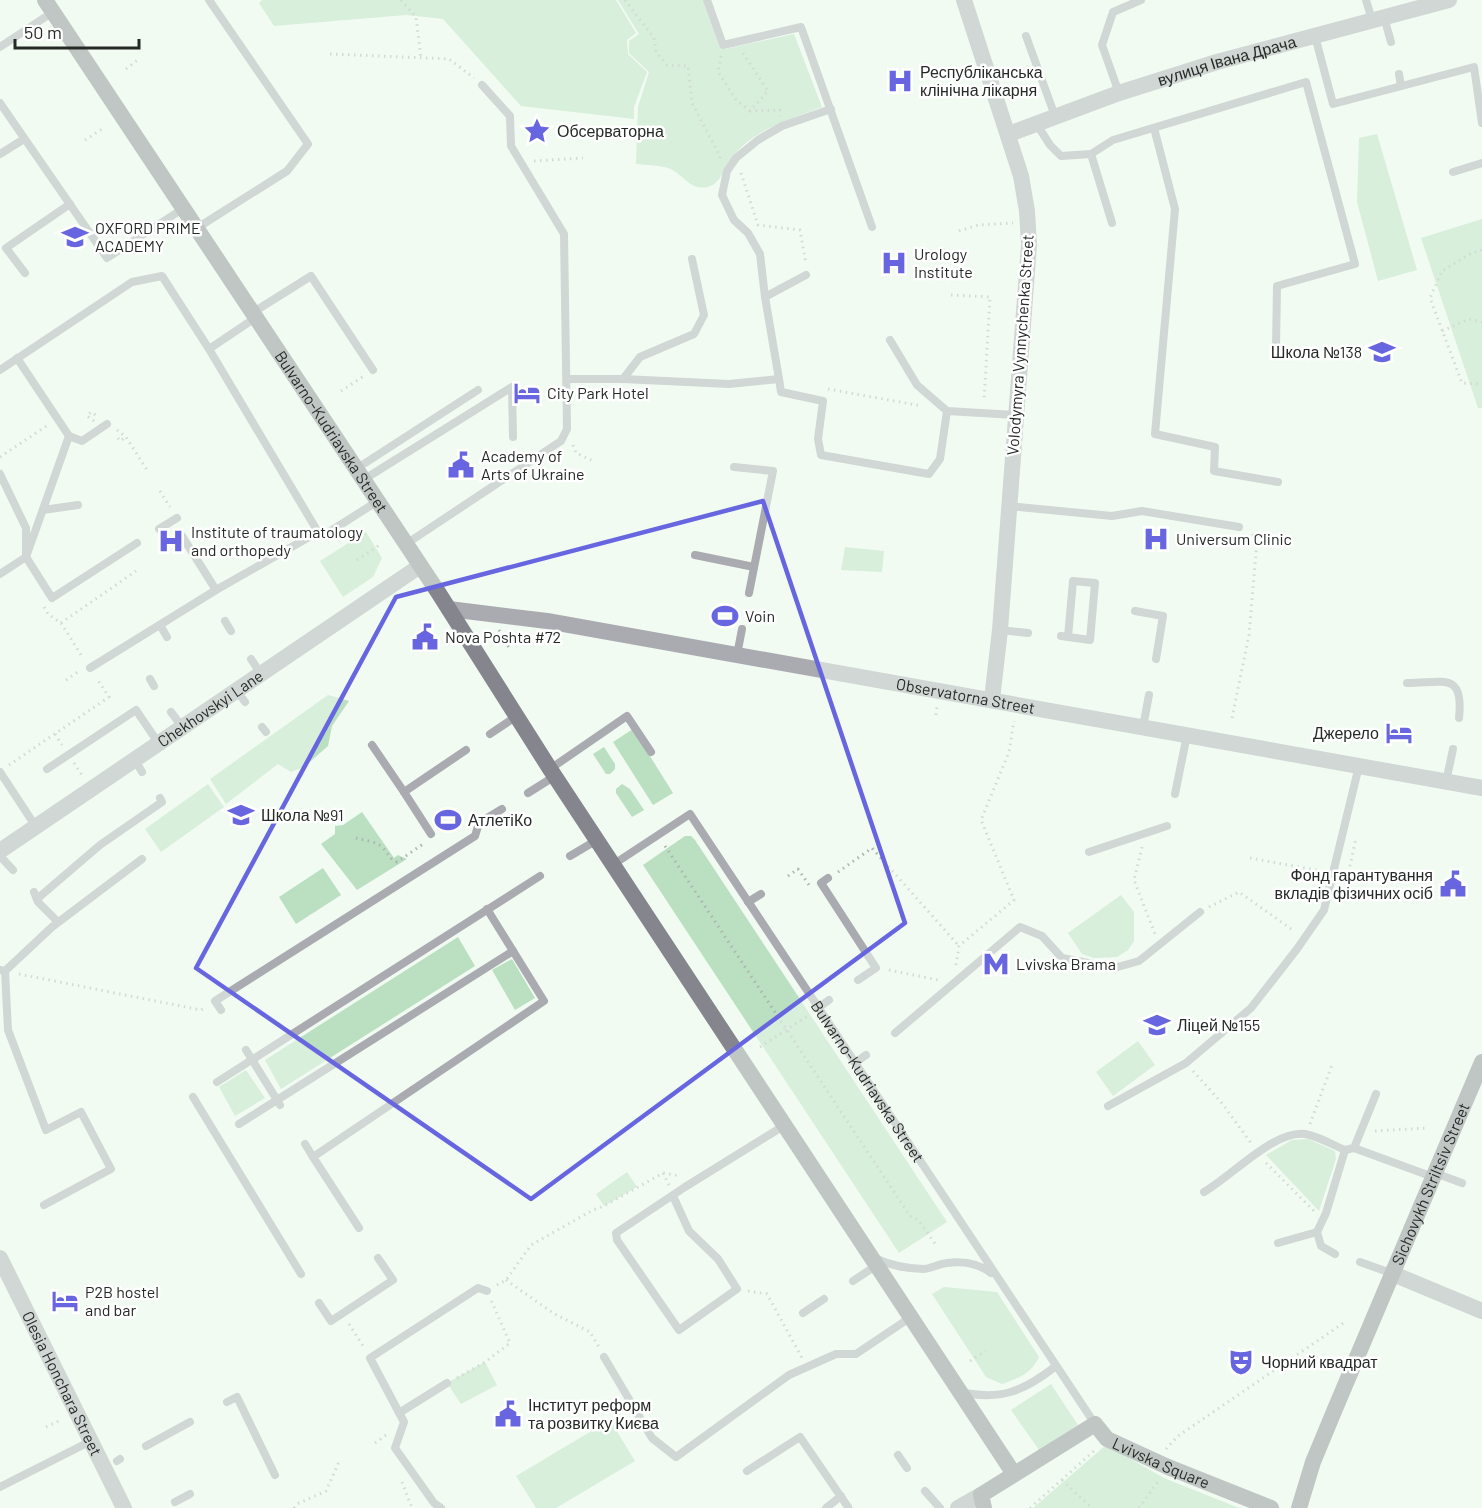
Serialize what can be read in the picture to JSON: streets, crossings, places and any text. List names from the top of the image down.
{
  "streets": {
    "main road": ["Bulvarno-Kudriavska Street", "Sichovykh Striltsiv Street", "Lvivska Square"],
    "street": [
      "вулиця Івана Драча",
      "Volodymyra Vynnychenka Street",
      "Observatorna Street",
      "Chekhovskyi Lane",
      "Olesia Honchara Street"
    ]
  },
  "crossings": [
    ["вулиця Івана Драча", "Volodymyra Vynnychenka Street"],
    ["Volodymyra Vynnychenka Street", "Observatorna Street"],
    ["Bulvarno-Kudriavska Street", "Observatorna Street"],
    ["Bulvarno-Kudriavska Street", "Chekhovskyi Lane"],
    ["Bulvarno-Kudriavska Street", "Lvivska Square"]
  ],
  "places": {
    "hospital": [
      "Республіканська клінічна лікарня",
      "Urology Institute",
      "Universum Clinic",
      "Institute of traumatology and orthopedy"
    ],
    "place": ["Обсерваторна"],
    "school or university": [
      "OXFORD PRIME ACADEMY",
      "Школа №138",
      "Школа №91",
      "Ліцей №155"
    ],
    "hotel": ["City Park Hotel", "Джерело", "P2B hostel and bar"],
    "public building": [
      "Academy of Arts of Ukraine",
      "Nova Poshta #72",
      "Фонд гарантування вкладів фізичних осіб",
      "Інститут реформ та розвитку Києва"
    ],
    "sports": ["Voin", "АтлетіКо"],
    "metro station": ["Lvivska Brama"],
    "theatre": ["Чорний квадрат"]
  },
  "scale_bar": "50 m"
}
